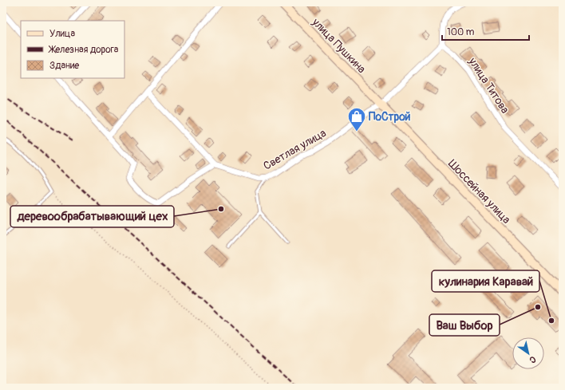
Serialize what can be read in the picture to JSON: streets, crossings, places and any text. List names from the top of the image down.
{
  "streets": {
    "main road": ["улица Пушкина", "Шоссейная улица"],
    "street": ["улица Титова", "Светлая улица"]
  },
  "crossings": [
    ["улица Пушкина", "Светлая улица"],
    ["улица Пушкина", "Шоссейная улица"],
    ["Светлая улица", "Шоссейная улица"]
  ],
  "places": {
    "shop": ["ПоСтрой"],
    "other": ["деревообрабатывающий цех", "Ваш Выбор", "кулинария Каравай"]
  },
  "legend": ["Улица", "Железная дорога", "Здание"],
  "scale_bar": "100 m",
  "north": "bottom right"
}
